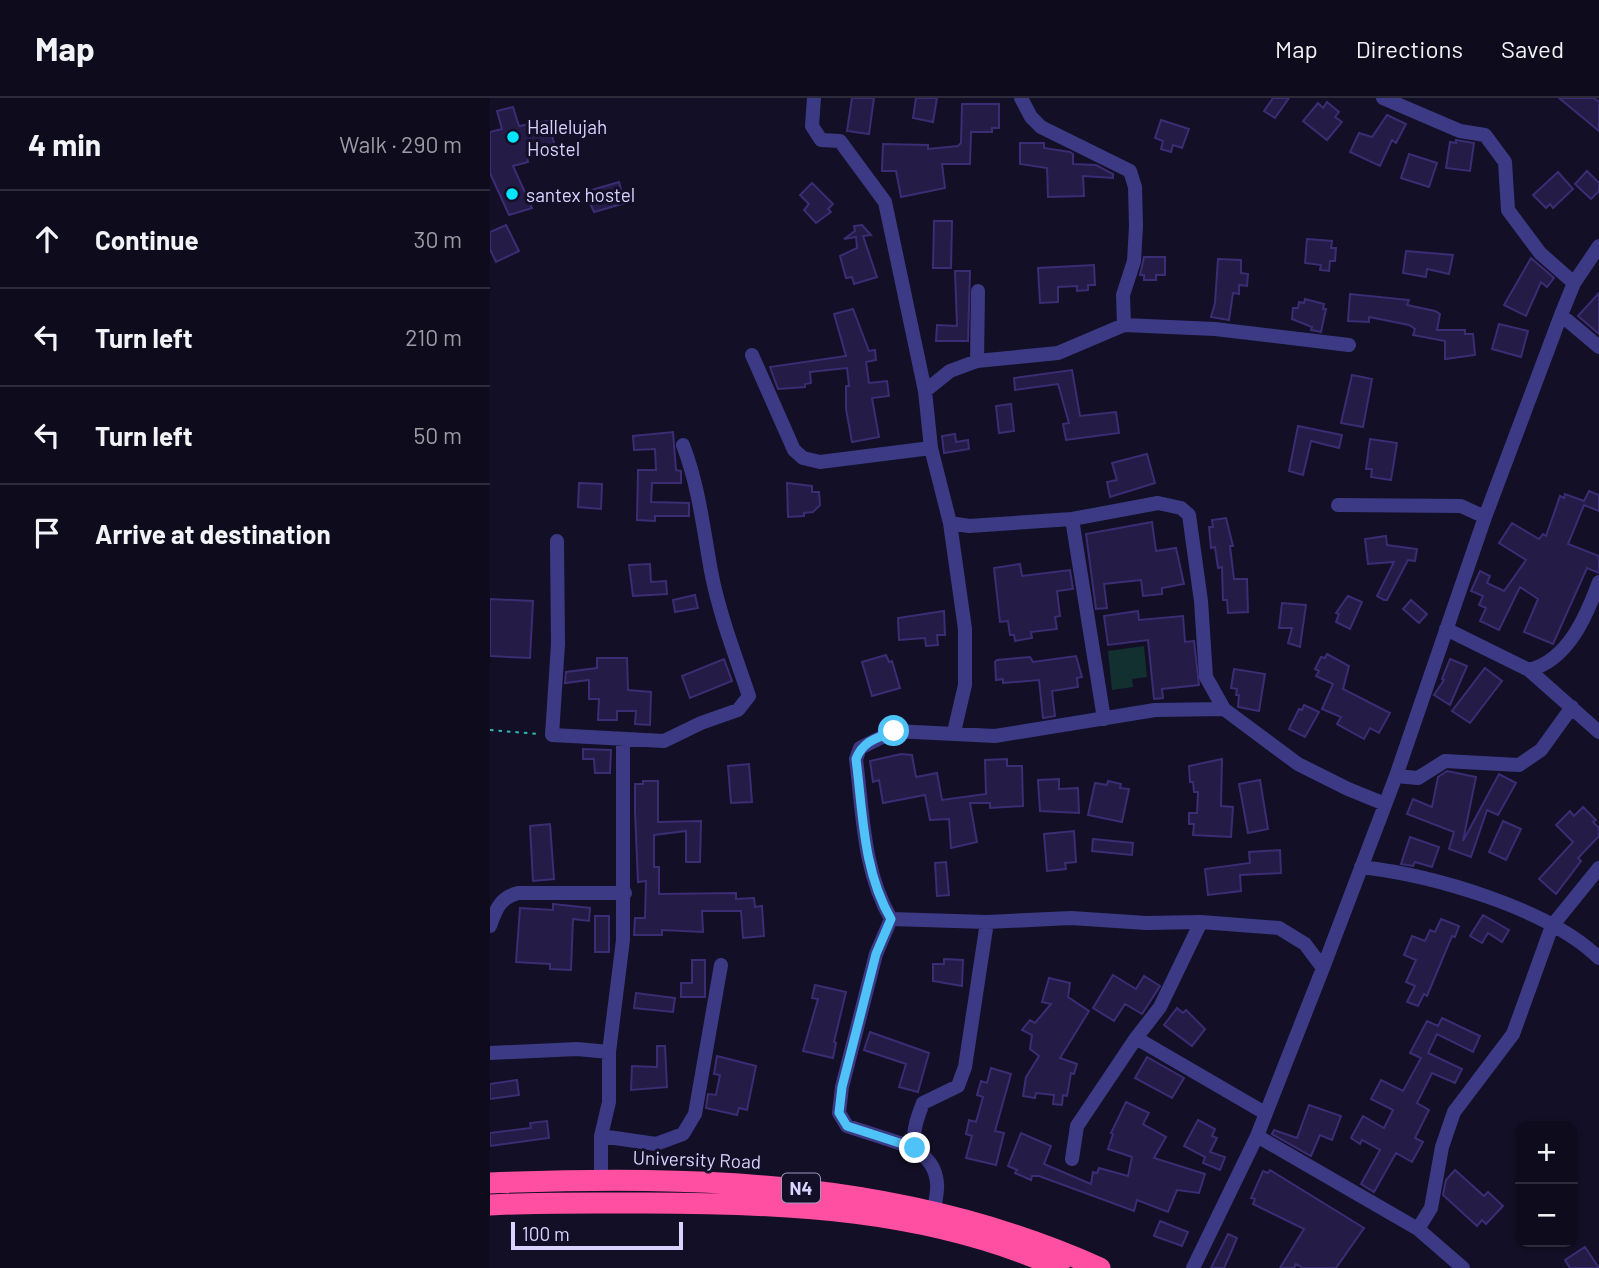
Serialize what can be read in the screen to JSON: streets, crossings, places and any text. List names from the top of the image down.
{
  "streets": {
    "highway": ["University Road", "N4"]
  },
  "places": ["Hallelujah Hostel", "santex hostel"],
  "scale_bar": "100 m",
  "page": {
    "header": "Map",
    "nav": ["Map", "Directions", "Saved"],
    "heading": ["4 min", "Walk · 290 m"],
    "list": [
      ["Continue", "30 m"],
      ["Turn left", "210 m"],
      ["Turn left", "50 m"],
      "Arrive at destination"
    ],
    "map_buttons": ["+", "−"],
    "scale": "100 m"
  }
}
